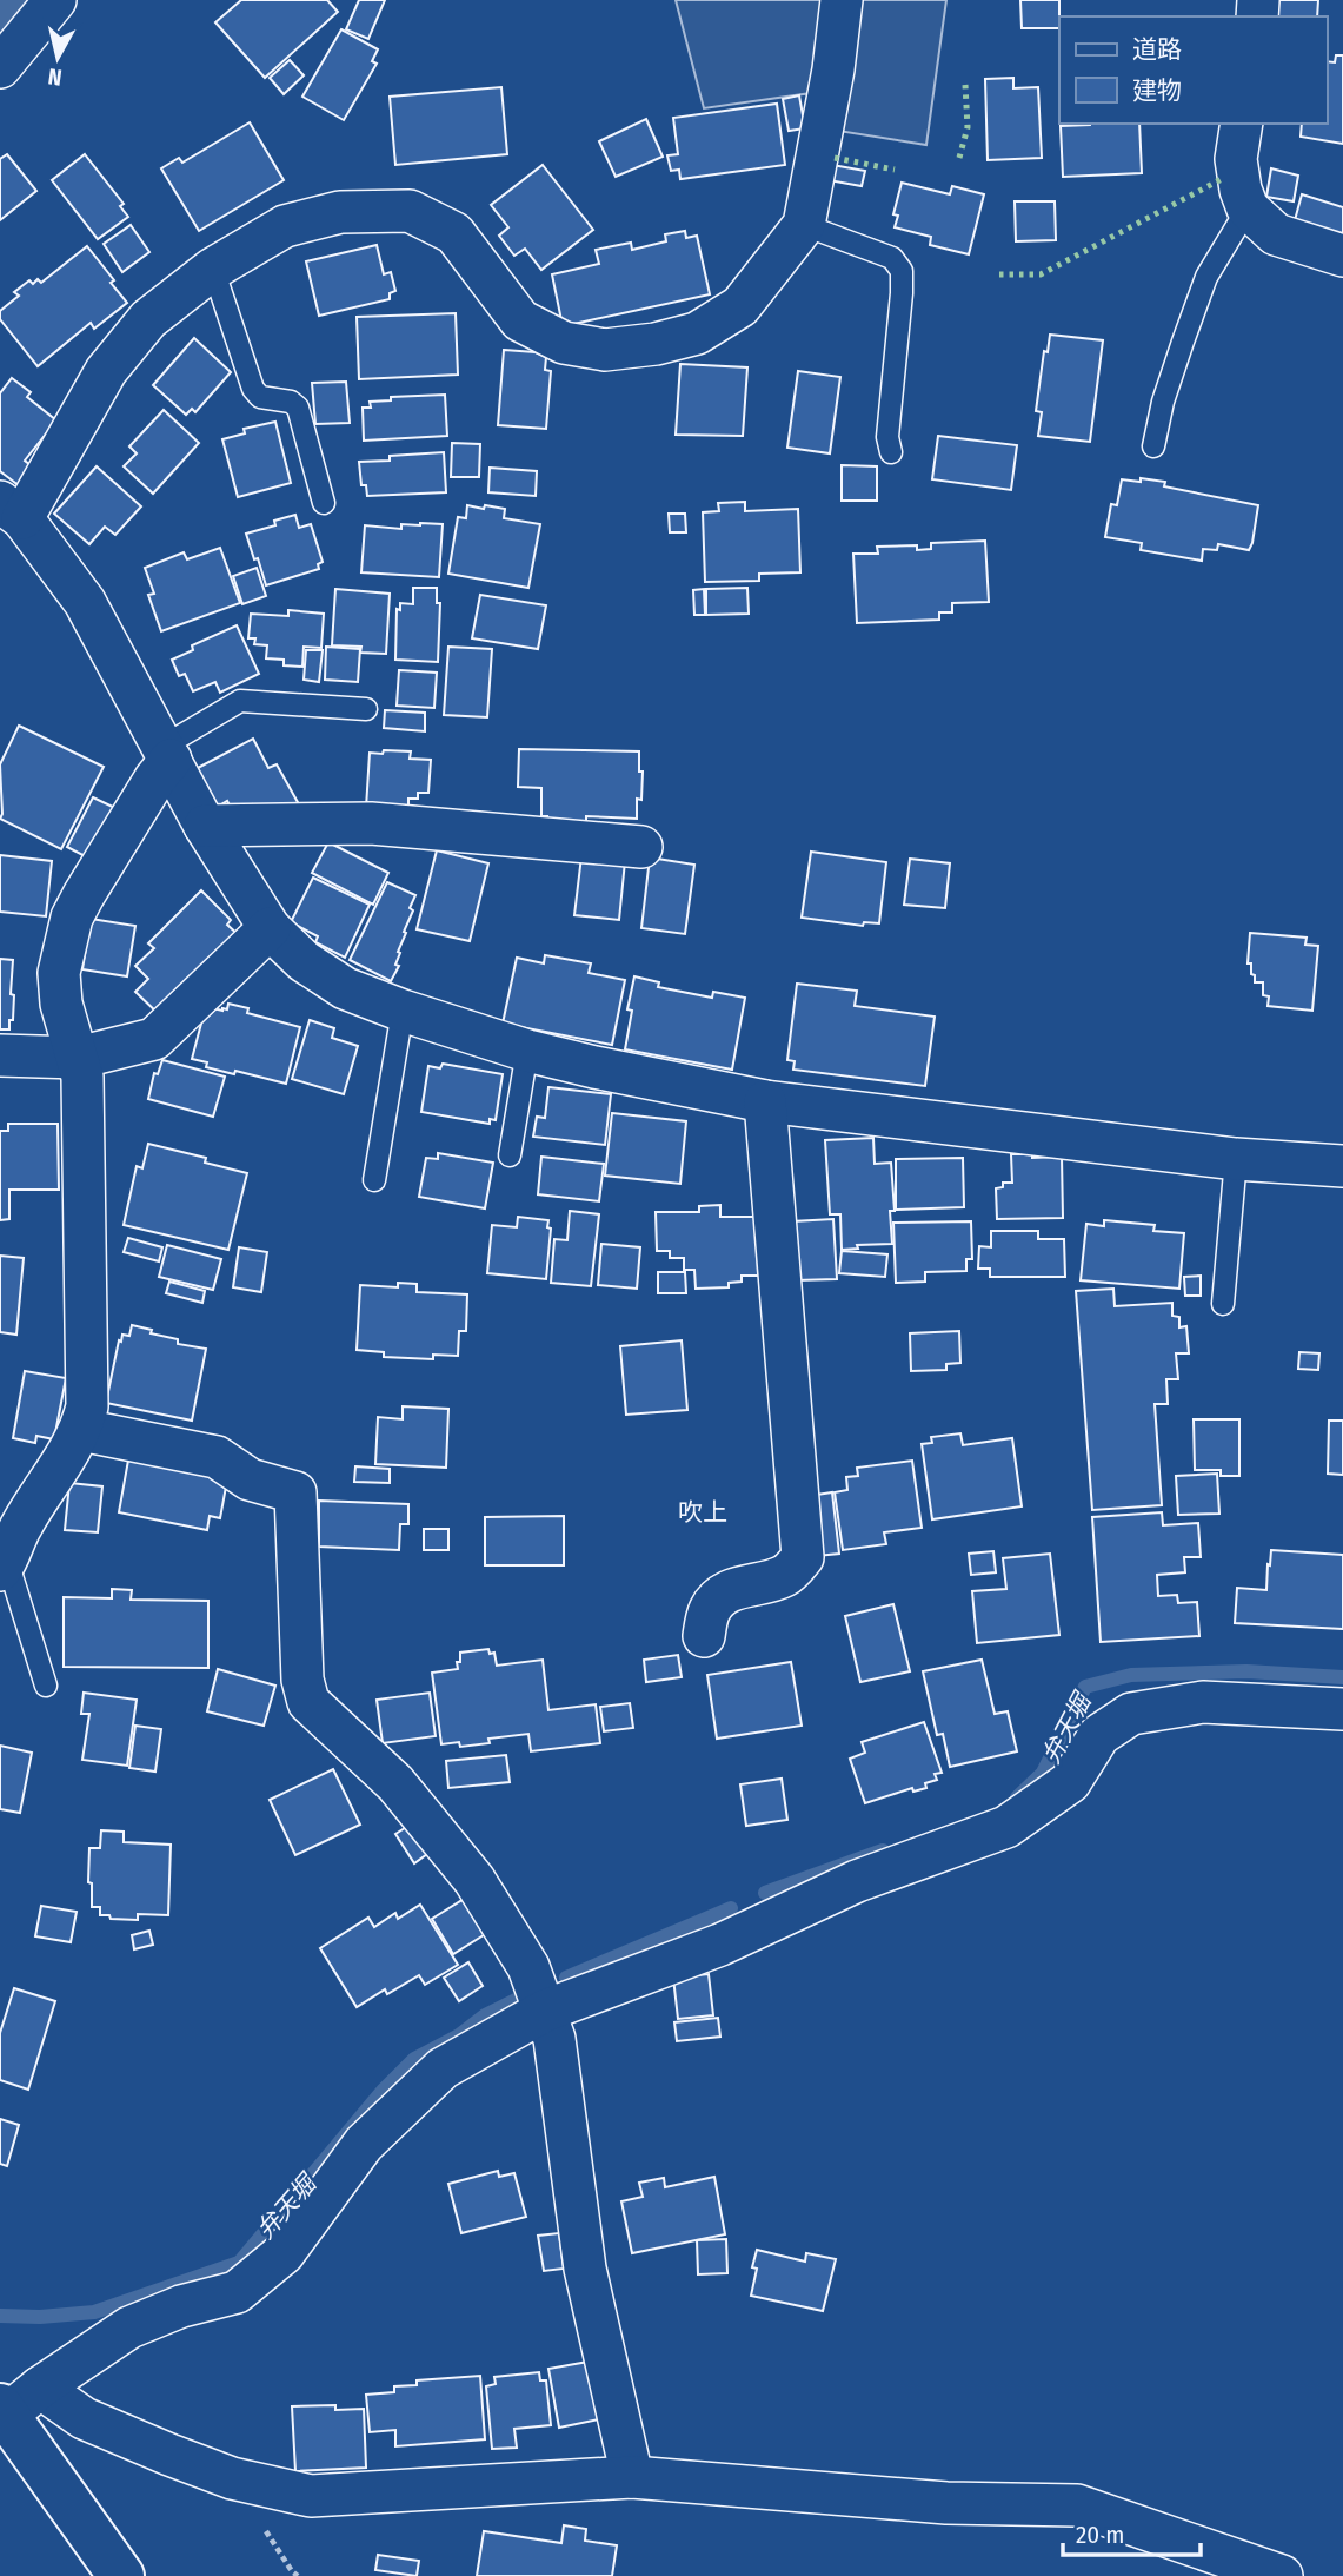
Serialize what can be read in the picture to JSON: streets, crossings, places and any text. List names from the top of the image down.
{
  "districts": ["吹上"],
  "water": ["弁天堀"],
  "legend": ["道路", "建物"],
  "scale_bar": "20 m",
  "north": "bottom"
}
